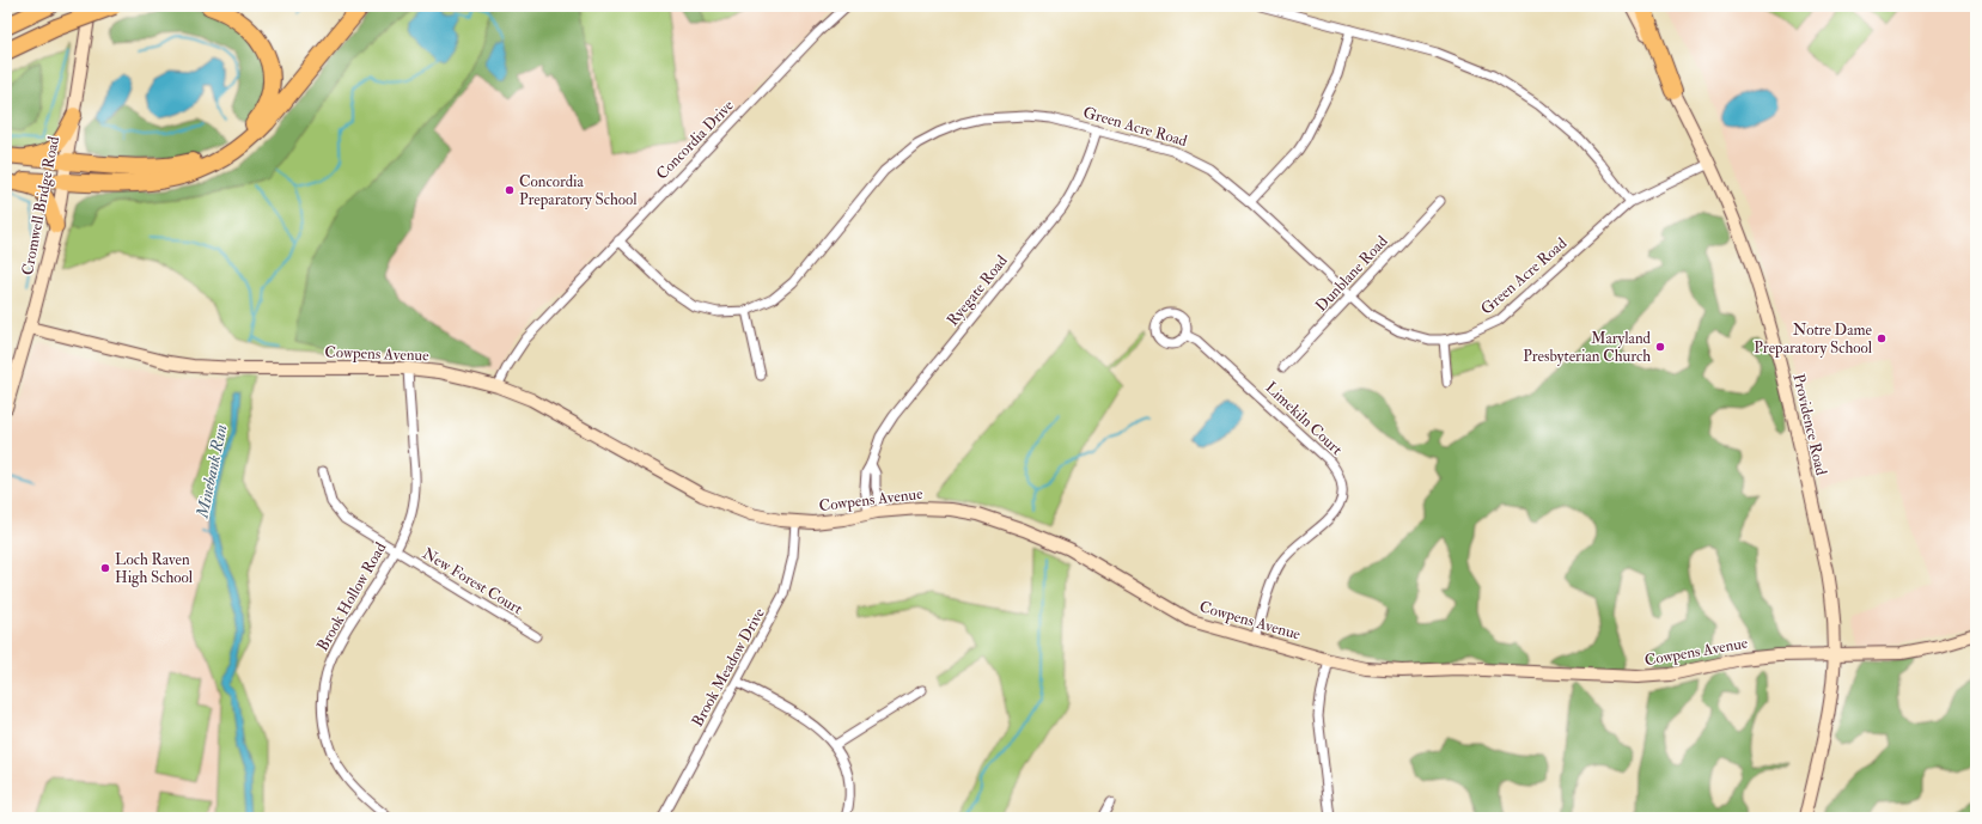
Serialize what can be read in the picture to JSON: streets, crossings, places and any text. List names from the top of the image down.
{
  "streets": {
    "street": [
      "Green Acre Road",
      "Concordia Drive",
      "Cromwell Bridge Road",
      "Dunblane Road",
      "Ryegate Road",
      "Cowpens Avenue",
      "Limekiln Court",
      "Providence Road",
      "New Forest Court",
      "Brook Hollow Road",
      "Brook Meadow Drive"
    ]
  },
  "crossings": [
    ["Green Acre Road", "Concordia Drive"],
    ["Green Acre Road", "Dunblane Road"],
    ["Green Acre Road", "Ryegate Road"],
    ["Green Acre Road", "Providence Road"],
    ["Concordia Drive", "Cowpens Avenue"],
    ["Cromwell Bridge Road", "Cowpens Avenue"],
    ["Ryegate Road", "Cowpens Avenue"],
    ["Cowpens Avenue", "Limekiln Court"],
    ["Cowpens Avenue", "Providence Road"],
    ["Cowpens Avenue", "Brook Hollow Road"],
    ["Cowpens Avenue", "Brook Meadow Drive"],
    ["New Forest Court", "Brook Hollow Road"]
  ],
  "water": ["Minebank Run"],
  "places": [
    "Concordia Preparatory School",
    "Notre Dame Preparatory School",
    "Maryland Presbyterian Church",
    "Loch Raven High School"
  ]
}
